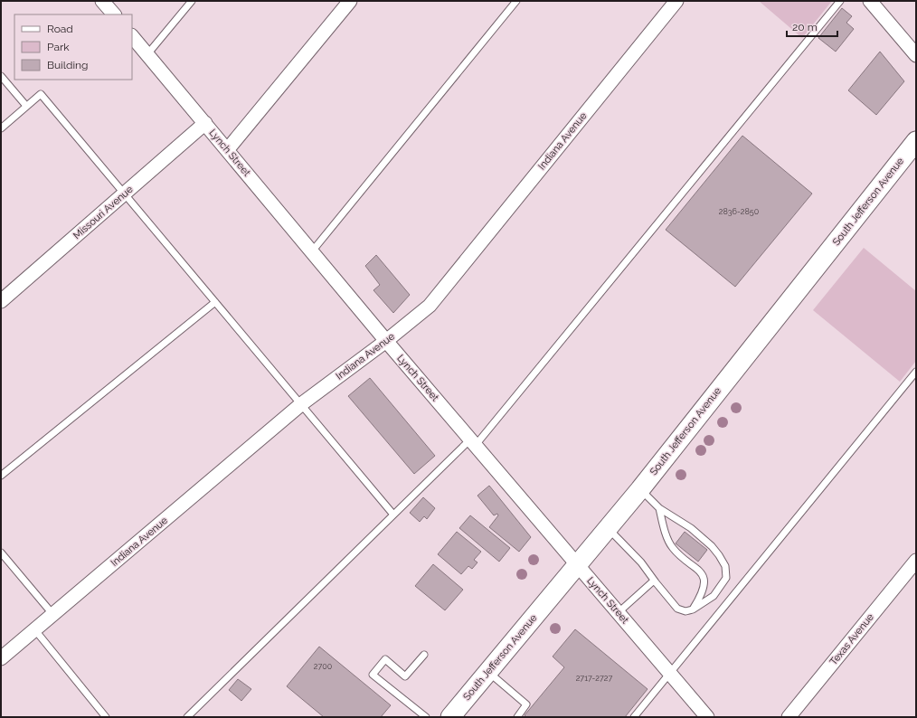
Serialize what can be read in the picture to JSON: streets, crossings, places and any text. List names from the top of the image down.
{
  "streets": {
    "main road": ["South Jefferson Avenue"],
    "street": [
      "Indiana Avenue",
      "Lynch Street",
      "Missouri Avenue",
      "Texas Avenue"
    ]
  },
  "crossings": [
    ["Indiana Avenue", "Lynch Street"],
    ["Lynch Street", "South Jefferson Avenue"],
    ["Lynch Street", "Missouri Avenue"]
  ],
  "house_numbers": ["2836-2850", "2700", "2717-2727"],
  "legend": ["Road", "Park", "Building"],
  "scale_bar": "20 m"
}
